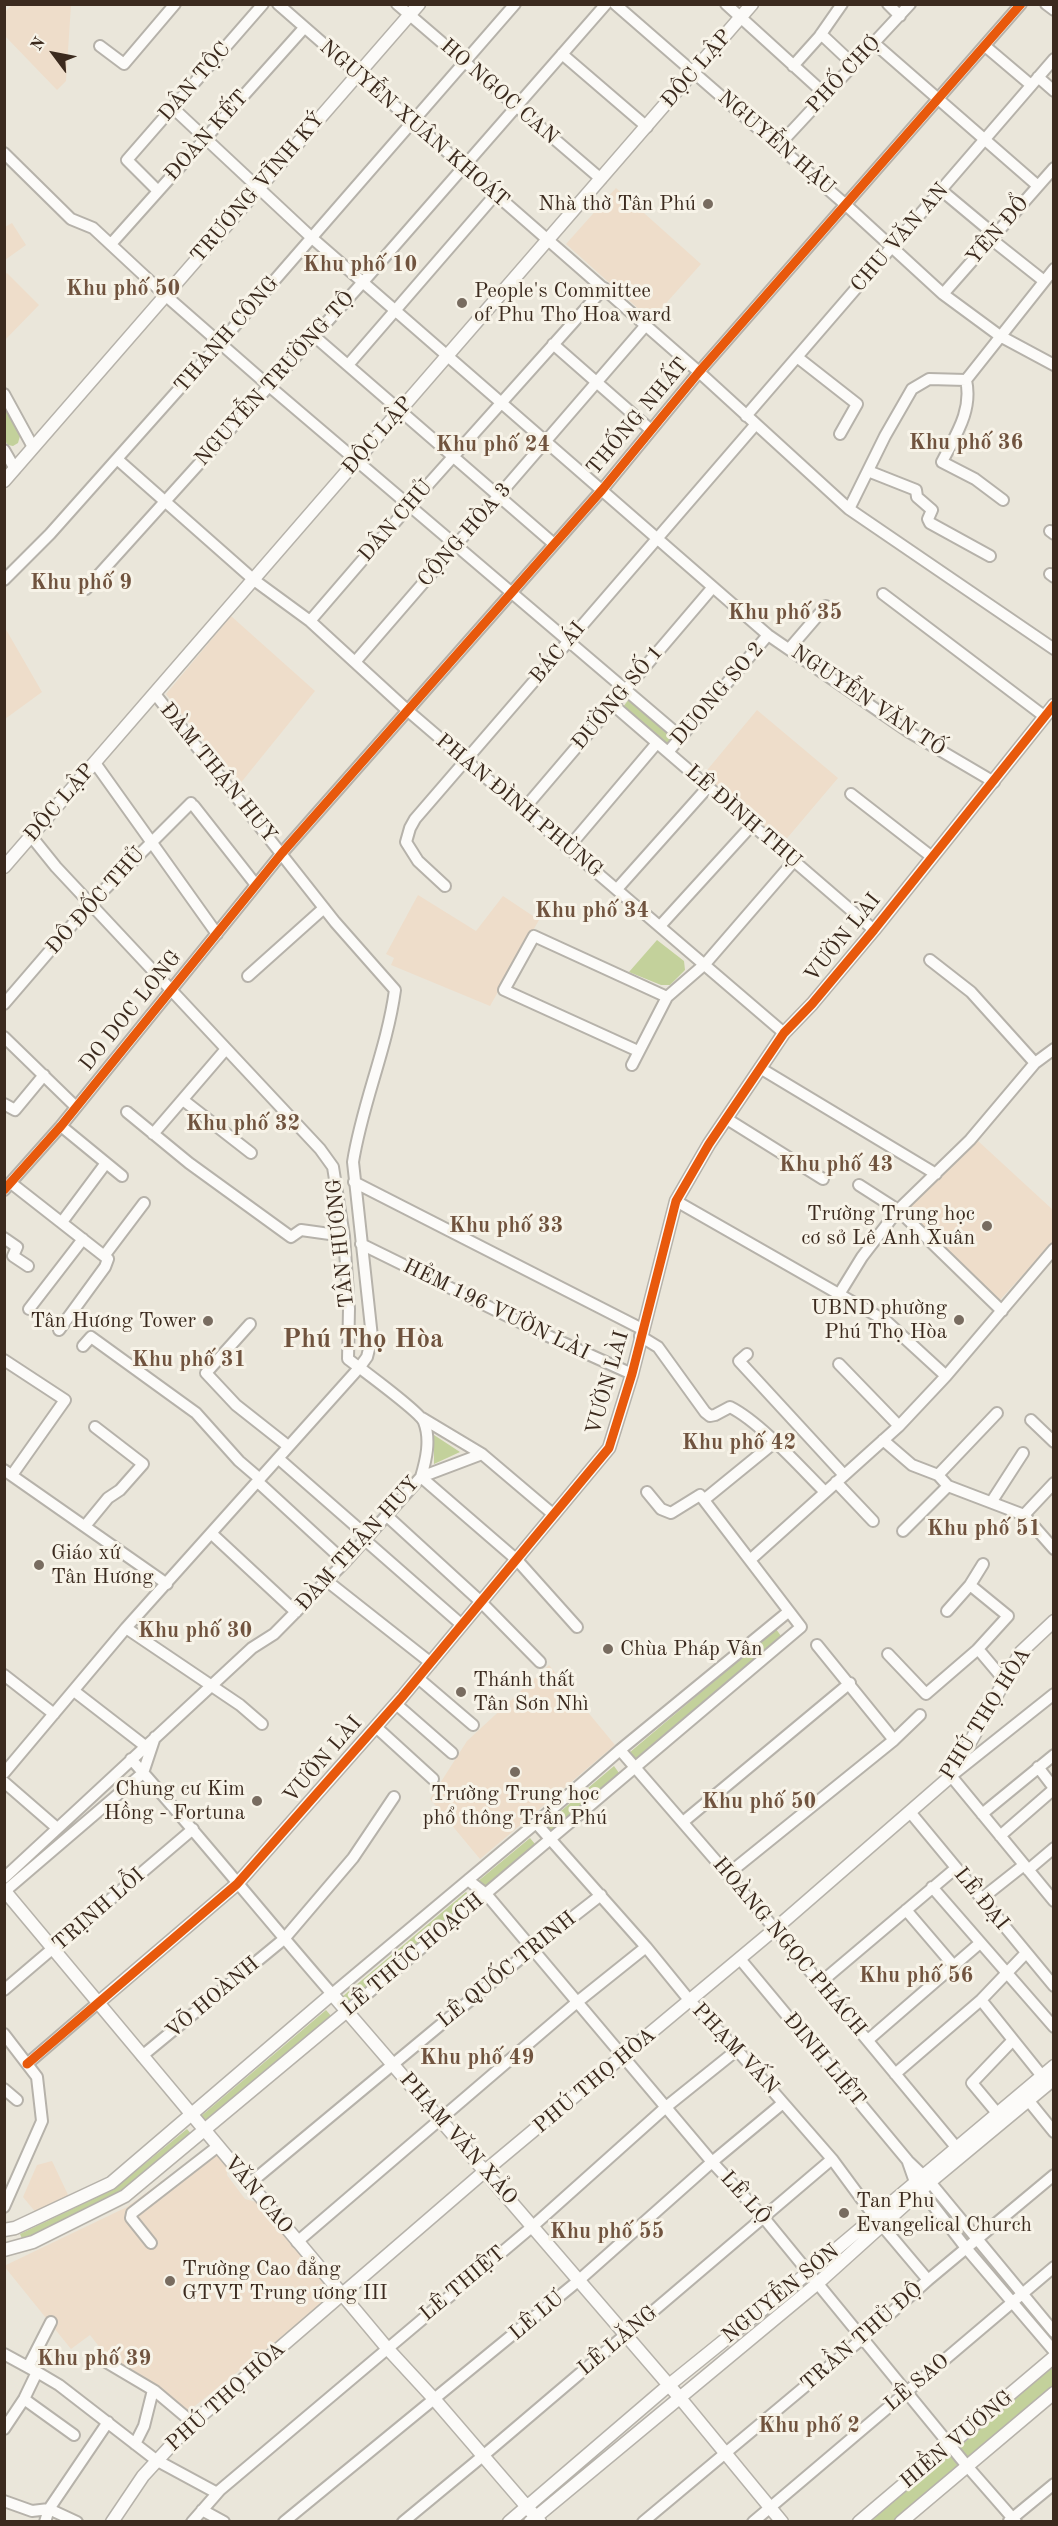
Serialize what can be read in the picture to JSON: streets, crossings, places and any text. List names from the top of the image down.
{
  "streets": {
    "street": [
      "ĐỘC LẬP",
      "PHỐ CHỢ",
      "DÂN TỘC",
      "HO NGOC CAN",
      "NGUYỄN XUÂN KHOÁT",
      "ĐOÀN KẾT",
      "NGUYỄN HẬU",
      "TRƯƠNG VĨNH KÝ",
      "YÊN ĐỔ",
      "CHU VĂN AN",
      "THÀNH CÔNG",
      "NGUYỄN TRƯỜNG TỘ",
      "THỐNG NHẤT",
      "DÂN CHỦ",
      "CỘNG HÒA 3",
      "BÁC ÁI",
      "DUONG SO 2",
      "ĐƯỜNG SỐ 1",
      "NGUYỄN VĂN TỐ",
      "ĐÀM THẬN HUY",
      "PHAN ĐÌNH PHÙNG",
      "LÊ ĐÌNH THỤ",
      "ĐÔ ĐỐC THỦ",
      "VƯỜN LÀI",
      "DO DOC LONG",
      "TÂN HƯƠNG",
      "HẺM 196 VƯỜN LÀI",
      "PHÚ THỌ HÒA",
      "LÊ ĐẠI",
      "TRỊNH LỖI",
      "HOÀNG NGỌC PHÁCH",
      "LÊ THÚC HOẠCH",
      "LÊ QUỐC TRINH",
      "VÕ HOÀNH",
      "PHẠM VẤN",
      "ĐINH LIỆT",
      "PHẠM VĂN XẢO",
      "VĂN CAO",
      "LÊ LỘ",
      "LÊ THIỆT",
      "NGUYỄN SƠN",
      "LÊ LƯ",
      "TRẦN THỦ ĐỘ",
      "LÊ LĂNG",
      "LÊ SAO",
      "HIỀN VƯƠNG"
    ]
  },
  "crossings": [
    ["ĐỘC LẬP", "HO NGOC CAN"],
    ["ĐỘC LẬP", "NGUYỄN XUÂN KHOÁT"],
    ["ĐỘC LẬP", "NGUYỄN HẬU"],
    ["ĐỘC LẬP", "NGUYỄN VĂN TỐ"],
    ["ĐỘC LẬP", "ĐÀM THẬN HUY"],
    ["ĐỘC LẬP", "PHAN ĐÌNH PHÙNG"],
    ["ĐỘC LẬP", "TÂN HƯƠNG"],
    ["PHỐ CHỢ", "NGUYỄN HẬU"],
    ["DÂN TỘC", "ĐOÀN KẾT"],
    ["DÂN TỘC", "NGUYỄN VĂN TỐ"],
    ["HO NGOC CAN", "TRƯƠNG VĨNH KÝ"],
    ["HO NGOC CAN", "THÀNH CÔNG"],
    ["HO NGOC CAN", "NGUYỄN TRƯỜNG TỘ"],
    ["NGUYỄN XUÂN KHOÁT", "ĐOÀN KẾT"],
    ["NGUYỄN XUÂN KHOÁT", "TRƯƠNG VĨNH KÝ"],
    ["NGUYỄN XUÂN KHOÁT", "CHU VĂN AN"],
    ["NGUYỄN XUÂN KHOÁT", "THÀNH CÔNG"],
    ["NGUYỄN XUÂN KHOÁT", "NGUYỄN TRƯỜNG TỘ"],
    ["NGUYỄN XUÂN KHOÁT", "THỐNG NHẤT"],
    ["NGUYỄN XUÂN KHOÁT", "DÂN CHỦ"],
    ["NGUYỄN XUÂN KHOÁT", "CỘNG HÒA 3"],
    ["NGUYỄN XUÂN KHOÁT", "BÁC ÁI"],
    ["ĐOÀN KẾT", "NGUYỄN VĂN TỐ"],
    ["NGUYỄN HẬU", "YÊN ĐỔ"],
    ["NGUYỄN HẬU", "CHU VĂN AN"],
    ["NGUYỄN HẬU", "THỐNG NHẤT"],
    ["TRƯƠNG VĨNH KÝ", "NGUYỄN VĂN TỐ"],
    ["THÀNH CÔNG", "NGUYỄN VĂN TỐ"],
    ["THÀNH CÔNG", "PHAN ĐÌNH PHÙNG"],
    ["NGUYỄN TRƯỜNG TỘ", "NGUYỄN VĂN TỐ"],
    ["NGUYỄN TRƯỜNG TỘ", "PHAN ĐÌNH PHÙNG"],
    ["THỐNG NHẤT", "NGUYỄN VĂN TỐ"],
    ["THỐNG NHẤT", "ĐÀM THẬN HUY"],
    ["THỐNG NHẤT", "PHAN ĐÌNH PHÙNG"],
    ["THỐNG NHẤT", "DO DOC LONG"],
    ["DÂN CHỦ", "NGUYỄN VĂN TỐ"],
    ["DÂN CHỦ", "PHAN ĐÌNH PHÙNG"],
    ["CỘNG HÒA 3", "NGUYỄN VĂN TỐ"],
    ["CỘNG HÒA 3", "PHAN ĐÌNH PHÙNG"],
    ["BÁC ÁI", "NGUYỄN VĂN TỐ"],
    ["BÁC ÁI", "PHAN ĐÌNH PHÙNG"],
    ["DUONG SO 2", "NGUYỄN VĂN TỐ"],
    ["DUONG SO 2", "PHAN ĐÌNH PHÙNG"],
    ["DUONG SO 2", "LÊ ĐÌNH THỤ"],
    ["ĐƯỜNG SỐ 1", "NGUYỄN VĂN TỐ"],
    ["ĐƯỜNG SỐ 1", "PHAN ĐÌNH PHÙNG"],
    ["ĐƯỜNG SỐ 1", "LÊ ĐÌNH THỤ"],
    ["NGUYỄN VĂN TỐ", "VƯỜN LÀI"],
    ["ĐÀM THẬN HUY", "DO DOC LONG"],
    ["ĐÀM THẬN HUY", "TÂN HƯƠNG"],
    ["ĐÀM THẬN HUY", "HẺM 196 VƯỜN LÀI"],
    ["ĐÀM THẬN HUY", "PHẠM VĂN XẢO"],
    ["ĐÀM THẬN HUY", "VĂN CAO"],
    ["PHAN ĐÌNH PHÙNG", "VƯỜN LÀI"],
    ["LÊ ĐÌNH THỤ", "VƯỜN LÀI"],
    ["ĐÔ ĐỐC THỦ", "DO DOC LONG"],
    ["ĐÔ ĐỐC THỦ", "TÂN HƯƠNG"],
    ["VƯỜN LÀI", "HẺM 196 VƯỜN LÀI"],
    ["VƯỜN LÀI", "PHẠM VĂN XẢO"],
    ["VƯỜN LÀI", "VĂN CAO"],
    ["DO DOC LONG", "TÂN HƯƠNG"],
    ["PHÚ THỌ HÒA", "LÊ ĐẠI"],
    ["PHÚ THỌ HÒA", "HOÀNG NGỌC PHÁCH"],
    ["PHÚ THỌ HÒA", "PHẠM VẤN"],
    ["PHÚ THỌ HÒA", "ĐINH LIỆT"],
    ["PHÚ THỌ HÒA", "PHẠM VĂN XẢO"],
    ["PHÚ THỌ HÒA", "VĂN CAO"],
    ["PHÚ THỌ HÒA", "LÊ LỘ"],
    ["TRỊNH LỖI", "PHẠM VĂN XẢO"],
    ["TRỊNH LỖI", "VĂN CAO"],
    ["HOÀNG NGỌC PHÁCH", "LÊ THÚC HOẠCH"],
    ["HOÀNG NGỌC PHÁCH", "NGUYỄN SƠN"],
    ["LÊ THÚC HOẠCH", "PHẠM VẤN"],
    ["LÊ THÚC HOẠCH", "PHẠM VĂN XẢO"],
    ["LÊ THÚC HOẠCH", "VĂN CAO"],
    ["LÊ THÚC HOẠCH", "LÊ LỘ"],
    ["LÊ QUỐC TRINH", "PHẠM VẤN"],
    ["LÊ QUỐC TRINH", "PHẠM VĂN XẢO"],
    ["LÊ QUỐC TRINH", "VĂN CAO"],
    ["LÊ QUỐC TRINH", "LÊ LỘ"],
    ["VÕ HOÀNH", "PHẠM VĂN XẢO"],
    ["VÕ HOÀNH", "VĂN CAO"],
    ["PHẠM VẤN", "LÊ THIỆT"],
    ["PHẠM VẤN", "NGUYỄN SƠN"],
    ["PHẠM VẤN", "LÊ LƯ"],
    ["PHẠM VẤN", "TRẦN THỦ ĐỘ"],
    ["PHẠM VẤN", "LÊ LĂNG"],
    ["ĐINH LIỆT", "NGUYỄN SƠN"],
    ["ĐINH LIỆT", "TRẦN THỦ ĐỘ"],
    ["ĐINH LIỆT", "LÊ SAO"],
    ["PHẠM VĂN XẢO", "LÊ THIỆT"],
    ["PHẠM VĂN XẢO", "NGUYỄN SƠN"],
    ["PHẠM VĂN XẢO", "LÊ LƯ"],
    ["PHẠM VĂN XẢO", "TRẦN THỦ ĐỘ"],
    ["PHẠM VĂN XẢO", "LÊ LĂNG"],
    ["PHẠM VĂN XẢO", "LÊ SAO"],
    ["VĂN CAO", "LÊ THIỆT"],
    ["VĂN CAO", "NGUYỄN SƠN"],
    ["VĂN CAO", "LÊ LƯ"],
    ["VĂN CAO", "LÊ LĂNG"],
    ["LÊ LỘ", "LÊ THIỆT"],
    ["LÊ LỘ", "NGUYỄN SƠN"],
    ["LÊ LỘ", "LÊ LƯ"],
    ["LÊ LỘ", "TRẦN THỦ ĐỘ"],
    ["LÊ LỘ", "LÊ LĂNG"],
    ["LÊ LỘ", "LÊ SAO"],
    ["LÊ LỘ", "HIỀN VƯƠNG"]
  ],
  "districts": [
    "Khu phố 10",
    "Khu phố 50",
    "Khu phố 36",
    "Khu phố 24",
    "Khu phố 9",
    "Khu phố 35",
    "Khu phố 34",
    "Khu phố 32",
    "Khu phố 43",
    "Khu phố 33",
    "Phú Thọ Hòa",
    "Khu phố 31",
    "Khu phố 42",
    "Khu phố 51",
    "Khu phố 30",
    "Khu phố 50",
    "Khu phố 56",
    "Khu phố 49",
    "Khu phố 55",
    "Khu phố 39",
    "Khu phố 2"
  ],
  "places": [
    "Nhà thờ Tân Phú",
    "People's Committee of Phu Tho Hoa ward",
    "Trường Trung học cơ sở Lê Anh Xuân",
    "UBND phường Phú Thọ Hòa",
    "Tân Hương Tower",
    "Giáo xứ Tân Hương",
    "Chùa Pháp Vân",
    "Thánh thất Tân Sơn Nhì",
    "Trường Trung học phổ thông Trần Phú",
    "Chung cư Kim Hồng - Fortuna",
    "Tan Phu Evangelical Church",
    "Trường Cao đẳng GTVT Trung ương III"
  ],
  "north": "top left"
}
